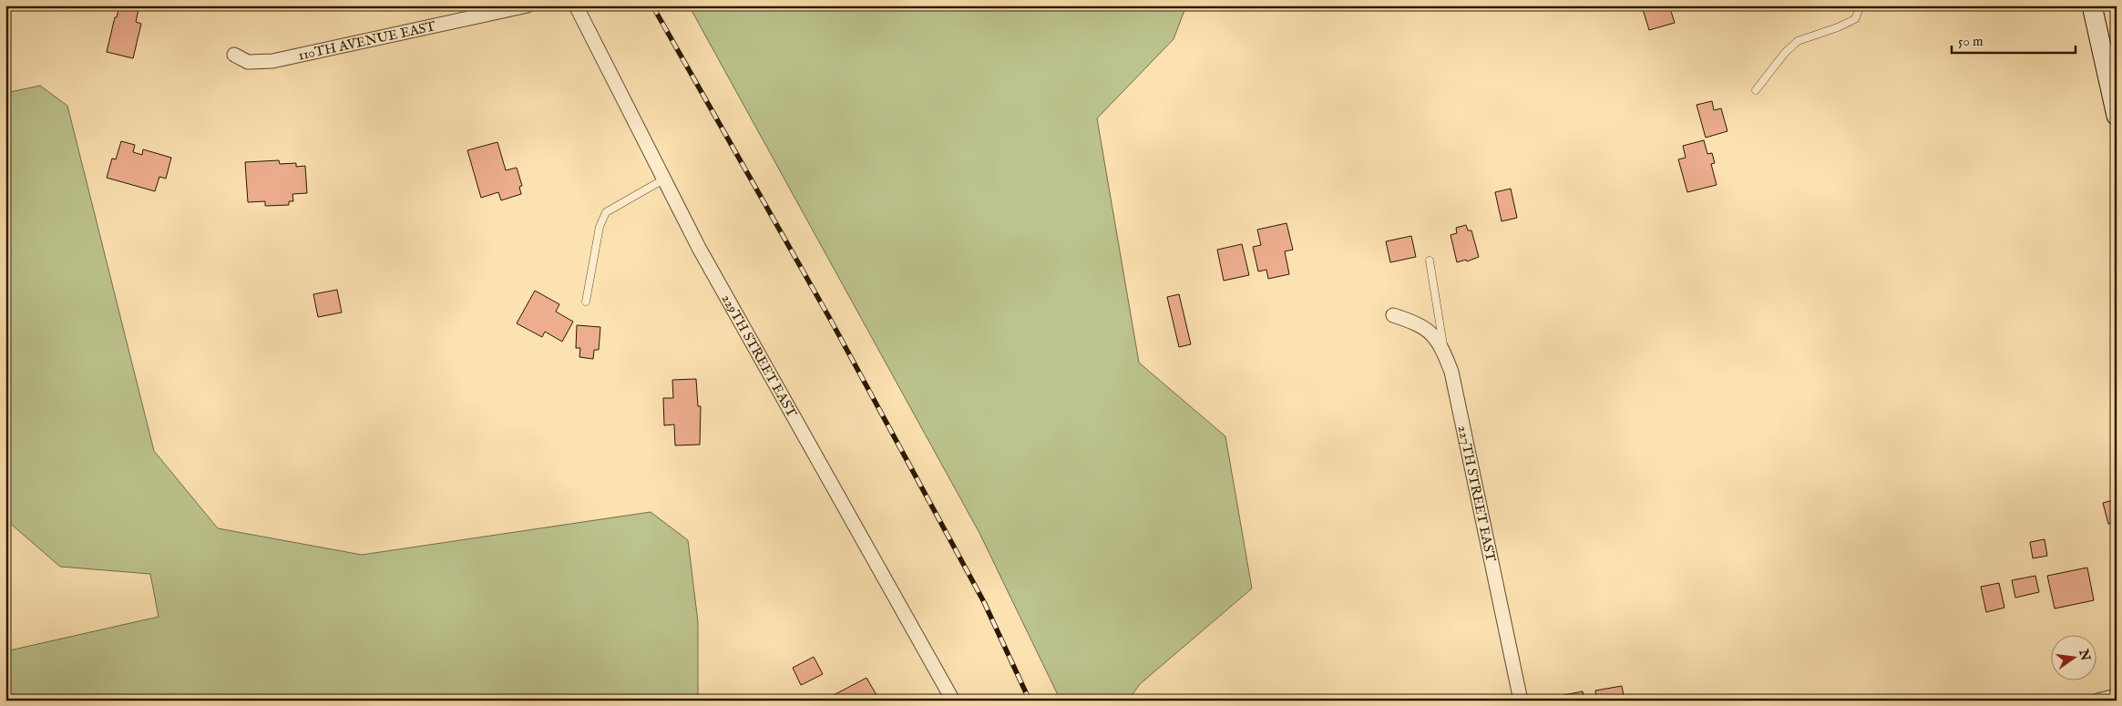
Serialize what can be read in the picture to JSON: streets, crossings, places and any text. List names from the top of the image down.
{
  "streets": {
    "street": ["110TH AVENUE EAST", "229TH STREET EAST", "227TH STREET EAST"]
  },
  "scale_bar": "50 m",
  "north": "right"
}
